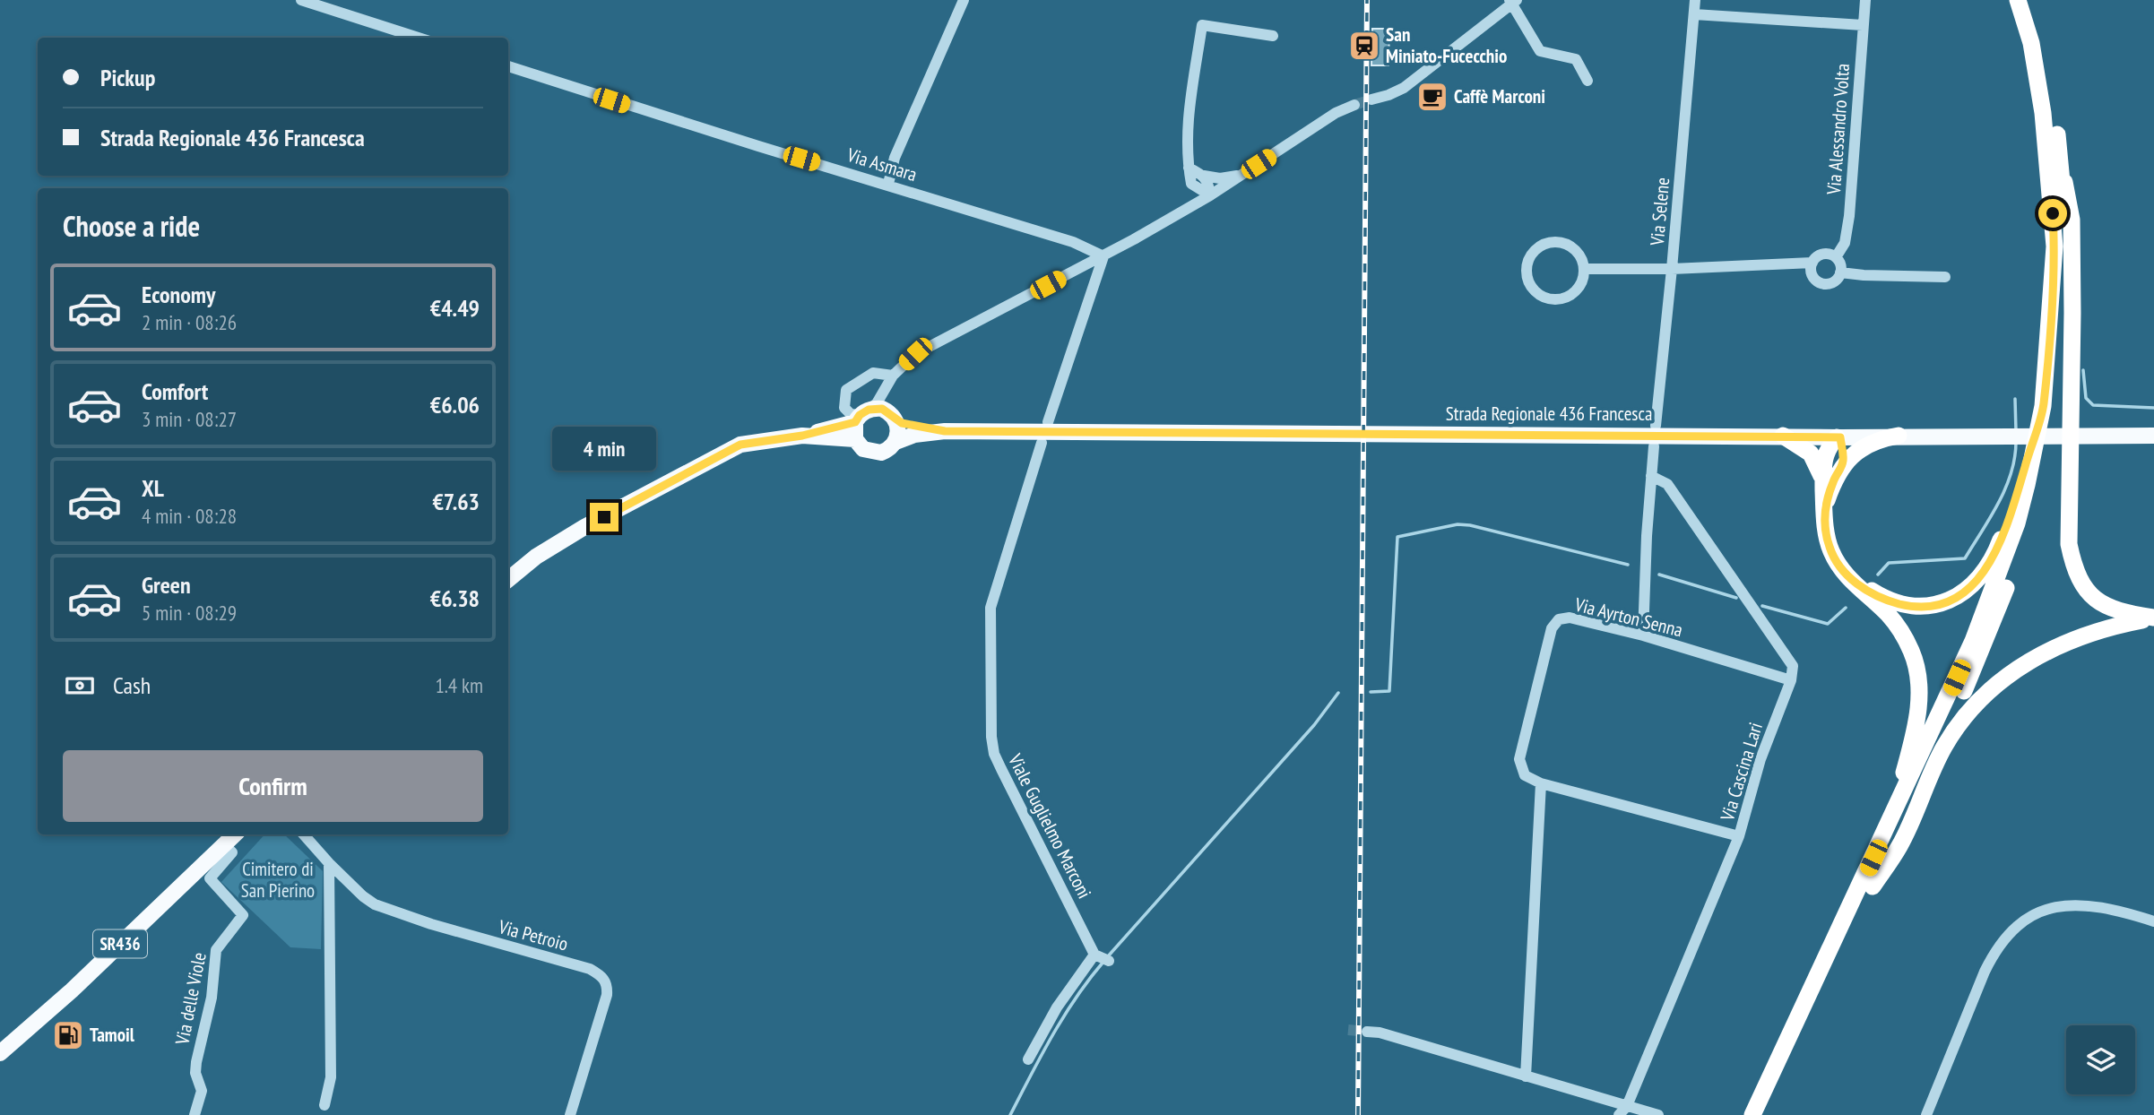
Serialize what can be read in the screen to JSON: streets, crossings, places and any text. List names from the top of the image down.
{
  "streets": {
    "main road": ["Strada Regionale 436 Francesca", "SR436"],
    "street": [
      "Via Alessandro Volta",
      "Via Asmara",
      "Via Selene",
      "Via Ayrton Senna",
      "Via Cascina Lari",
      "Viale Guglielmo Marconi",
      "Via Petroio",
      "Via delle Viole"
    ]
  },
  "crossings": [
    ["Via Ayrton Senna", "Via Cascina Lari"],
    ["SR436", "Via delle Viole"]
  ],
  "parks": ["Cimitero di San Pierino"],
  "places": {
    "station": ["San Miniato-Fucecchio"],
    "cafe": ["Caffè Marconi"],
    "fuel station": ["Tamoil"]
  },
  "page": {
    "banner": ["Pickup", "Strada Regionale 436 Francesca"],
    "heading": "Choose a ride",
    "list": [
      {
        "name": "Economy",
        "note": "2 min · 08:26",
        "value": "€4.49"
      },
      {
        "name": "Comfort",
        "note": "3 min · 08:27",
        "value": "€6.06"
      },
      {
        "name": "XL",
        "note": "4 min · 08:28",
        "value": "€7.63"
      },
      {
        "name": "Green",
        "note": "5 min · 08:29",
        "value": "€6.38"
      }
    ],
    "bubble": "4 min",
    "pay": ["Cash", "1.4 km"],
    "buttons": "Confirm"
  }
}
